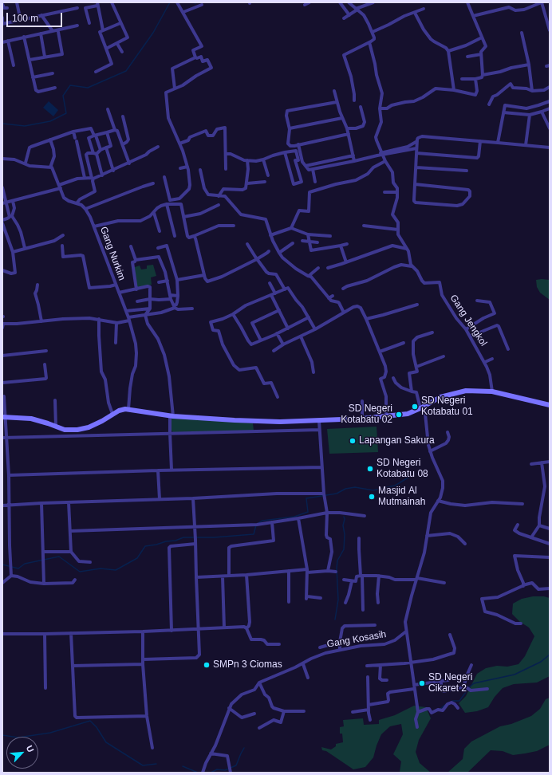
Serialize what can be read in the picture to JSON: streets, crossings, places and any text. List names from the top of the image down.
{
  "streets": {
    "street": ["Gang Nurkim", "Gang Jengkol", "Gang Kosasih"]
  },
  "places": [
    "SD Negeri Kotabatu 01",
    "SD Negeri Kotabatu 02",
    "Lapangan Sakura",
    "SD Negeri Kotabatu 08",
    "Masjid Al Mutmainah",
    "SMPn 3 Ciomas",
    "SD Negeri Cikaret 2"
  ],
  "scale_bar": "100 m",
  "north": "top right"
}
